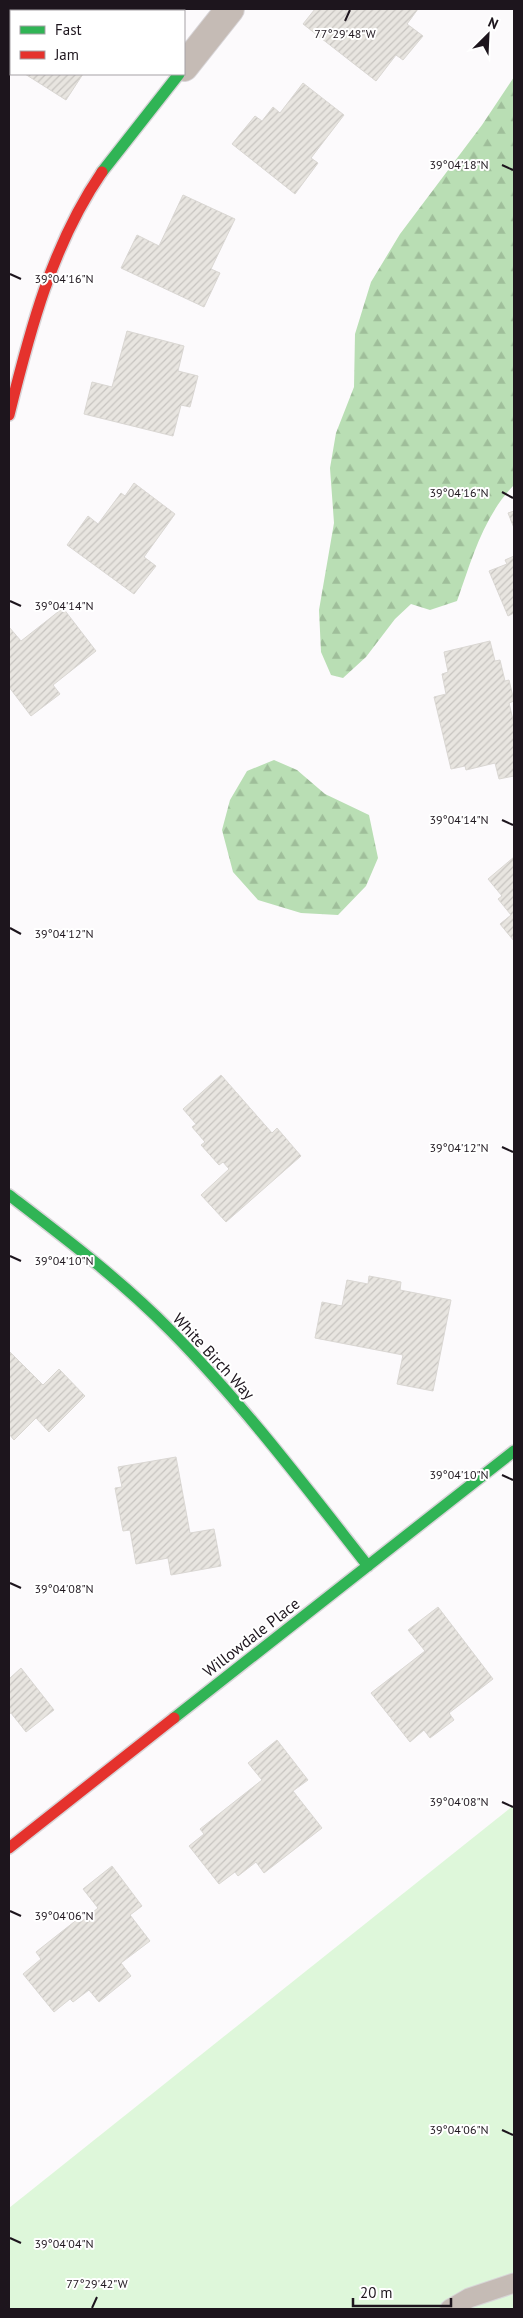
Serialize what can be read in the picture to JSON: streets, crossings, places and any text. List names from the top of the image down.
{
  "streets": {
    "street": ["White Birch Way", "Willowdale Place"]
  },
  "crossings": [
    ["White Birch Way", "Willowdale Place"]
  ],
  "legend": ["Fast", "Jam"],
  "scale_bar": "20 m",
  "north": "top right",
  "coordinates": [
    "77°29'48\"W",
    "39°04'18\"N",
    "39°04'16\"N",
    "39°04'14\"N",
    "39°04'12\"N",
    "39°04'10\"N",
    "39°04'08\"N",
    "39°04'06\"N",
    "39°04'04\"N",
    "77°29'42\"W"
  ]
}
